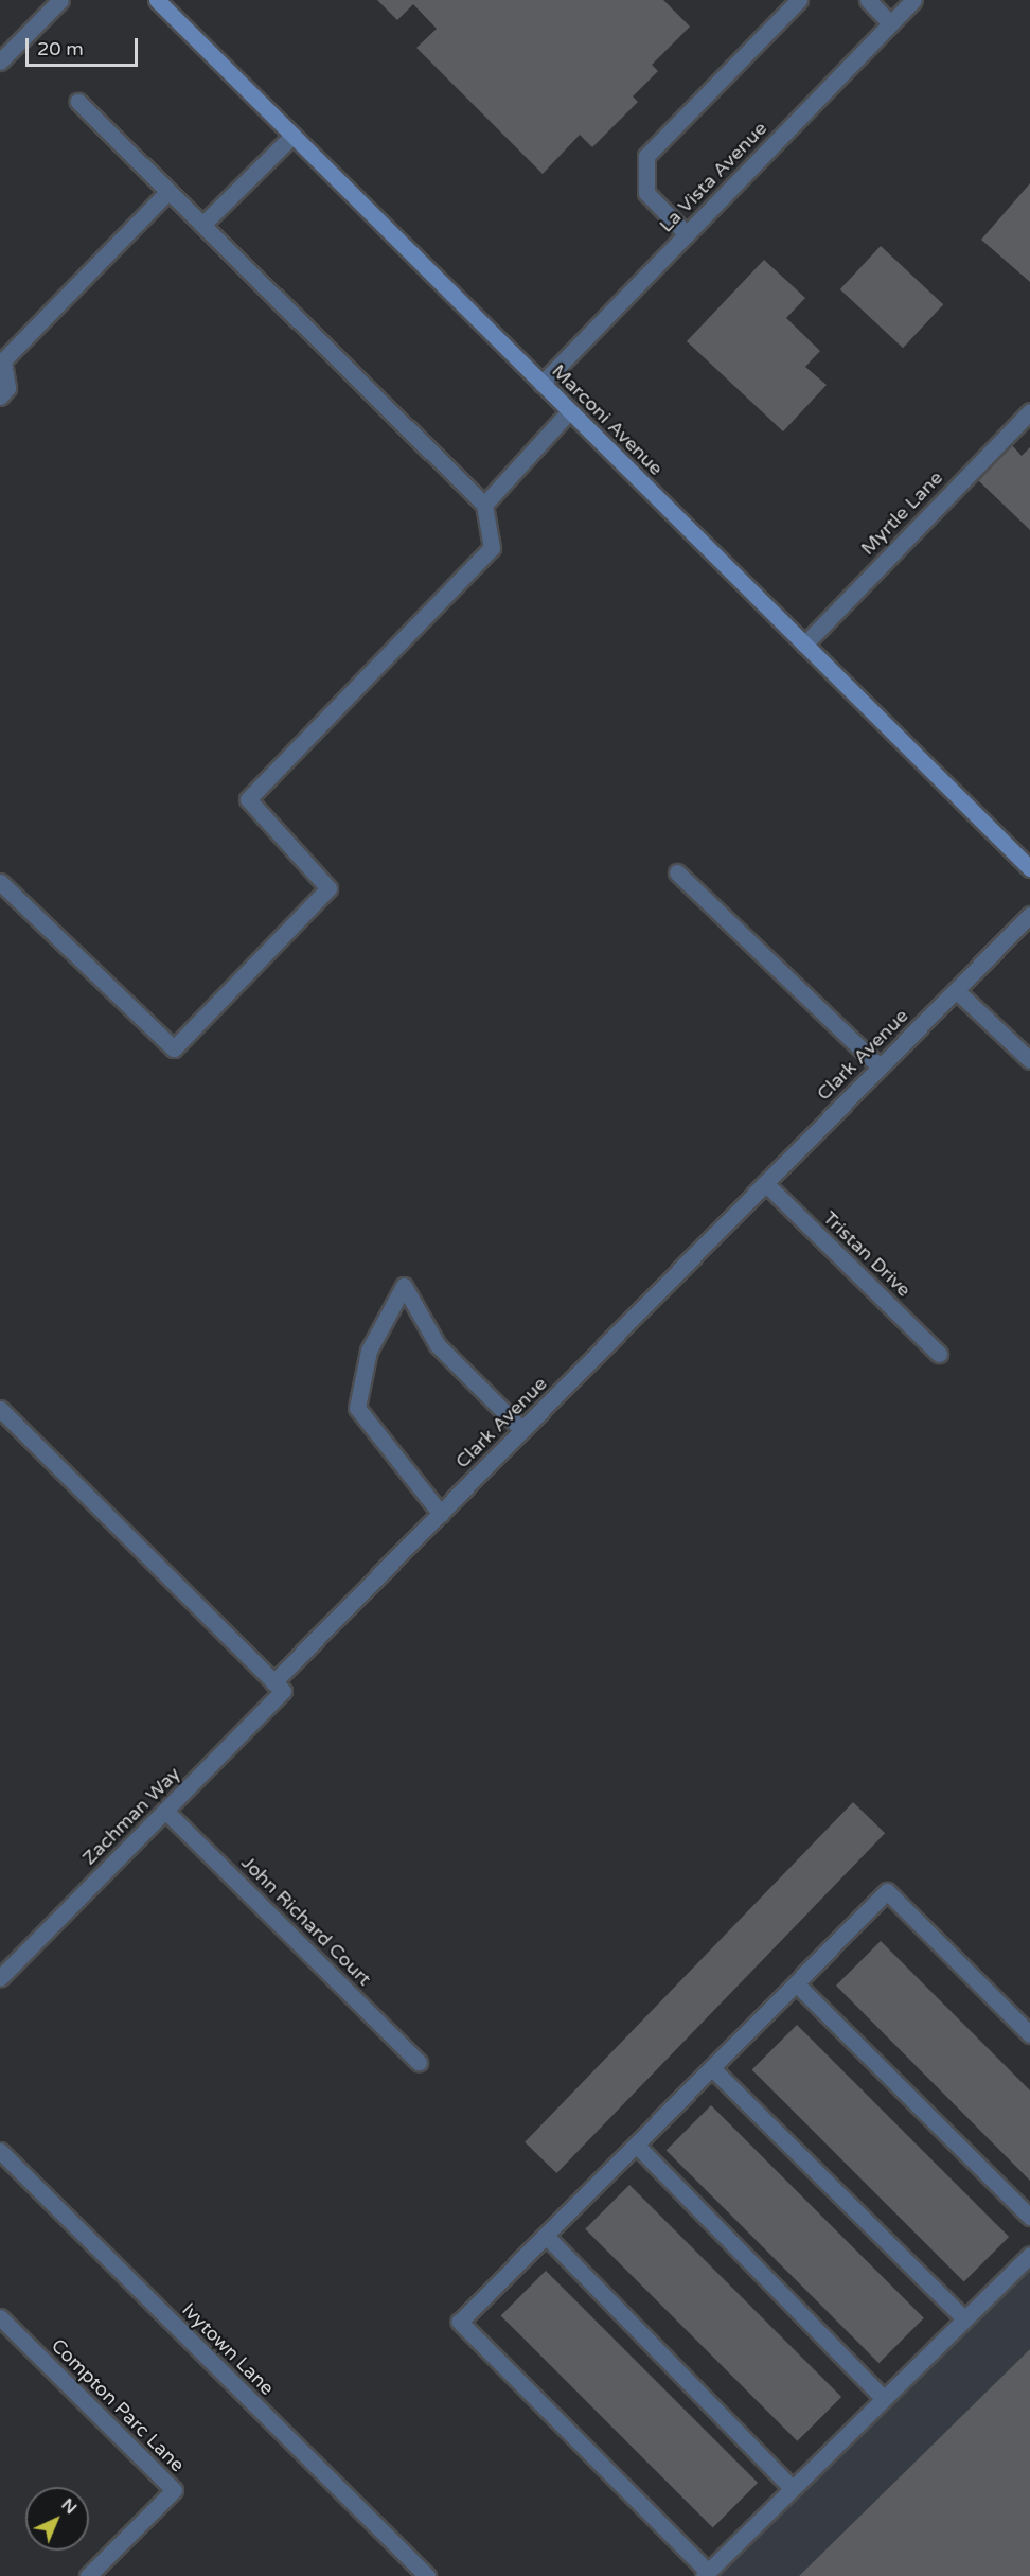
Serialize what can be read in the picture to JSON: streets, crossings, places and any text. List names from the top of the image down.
{
  "streets": {
    "main road": ["Marconi Avenue"],
    "street": [
      "La Vista Avenue",
      "Myrtle Lane",
      "Clark Avenue",
      "Tristan Drive",
      "Zachman Way",
      "John Richard Court",
      "Ivytown Lane",
      "Compton Parc Lane"
    ]
  },
  "crossings": [
    ["La Vista Avenue", "Marconi Avenue"],
    ["Marconi Avenue", "Myrtle Lane"],
    ["Clark Avenue", "Tristan Drive"],
    ["Clark Avenue", "Zachman Way"],
    ["Zachman Way", "John Richard Court"]
  ],
  "scale_bar": "20 m",
  "north": "top right"
}
